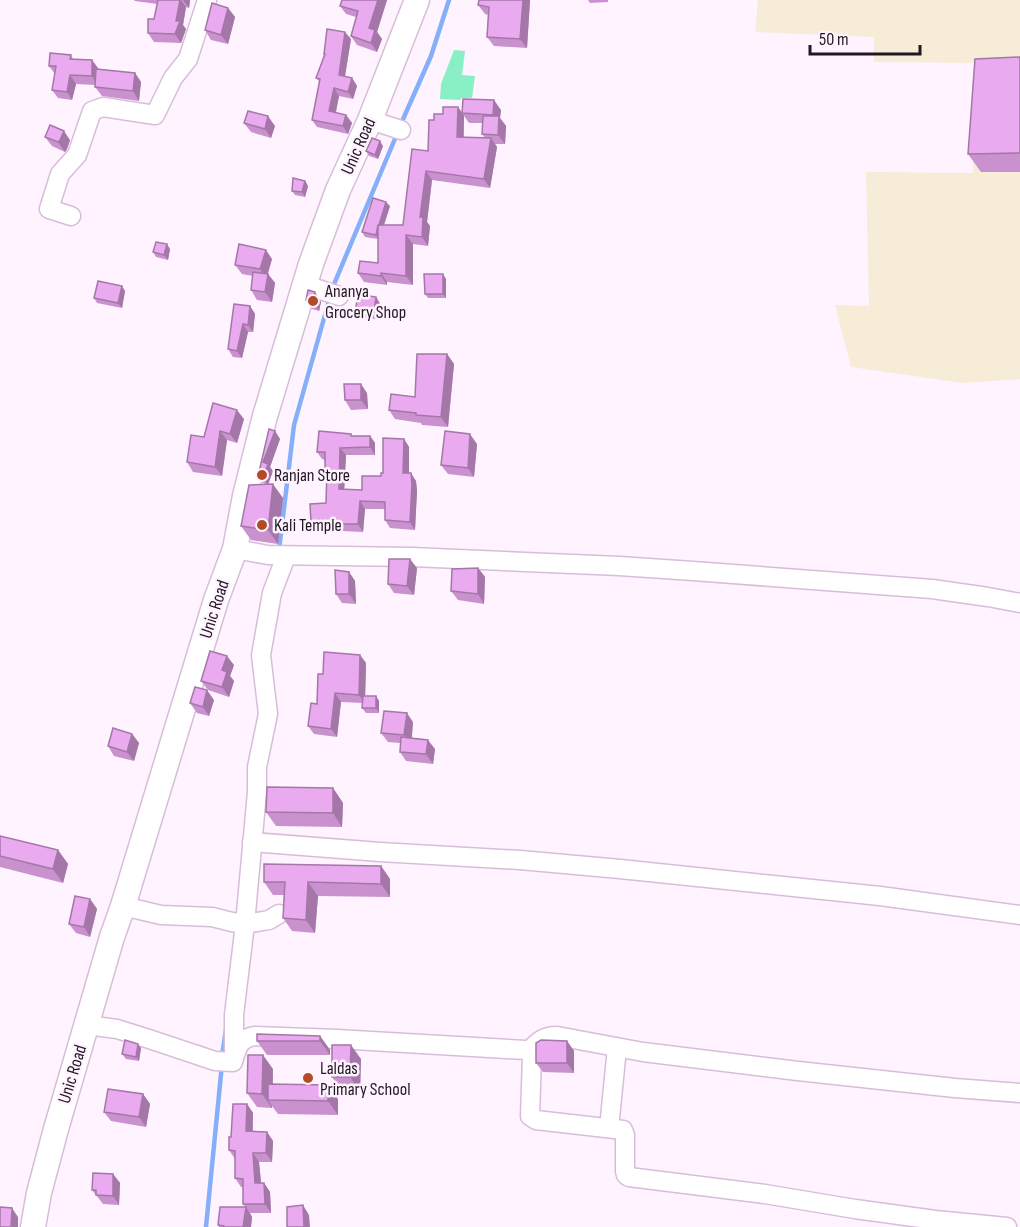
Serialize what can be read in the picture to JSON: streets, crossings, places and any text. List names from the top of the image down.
{
  "streets": {
    "main road": ["Unic Road"]
  },
  "places": [
    "Ananya Grocery Shop",
    "Ranjan Store",
    "Kali Temple",
    "Laldas Primary School"
  ],
  "scale_bar": "50 m"
}
